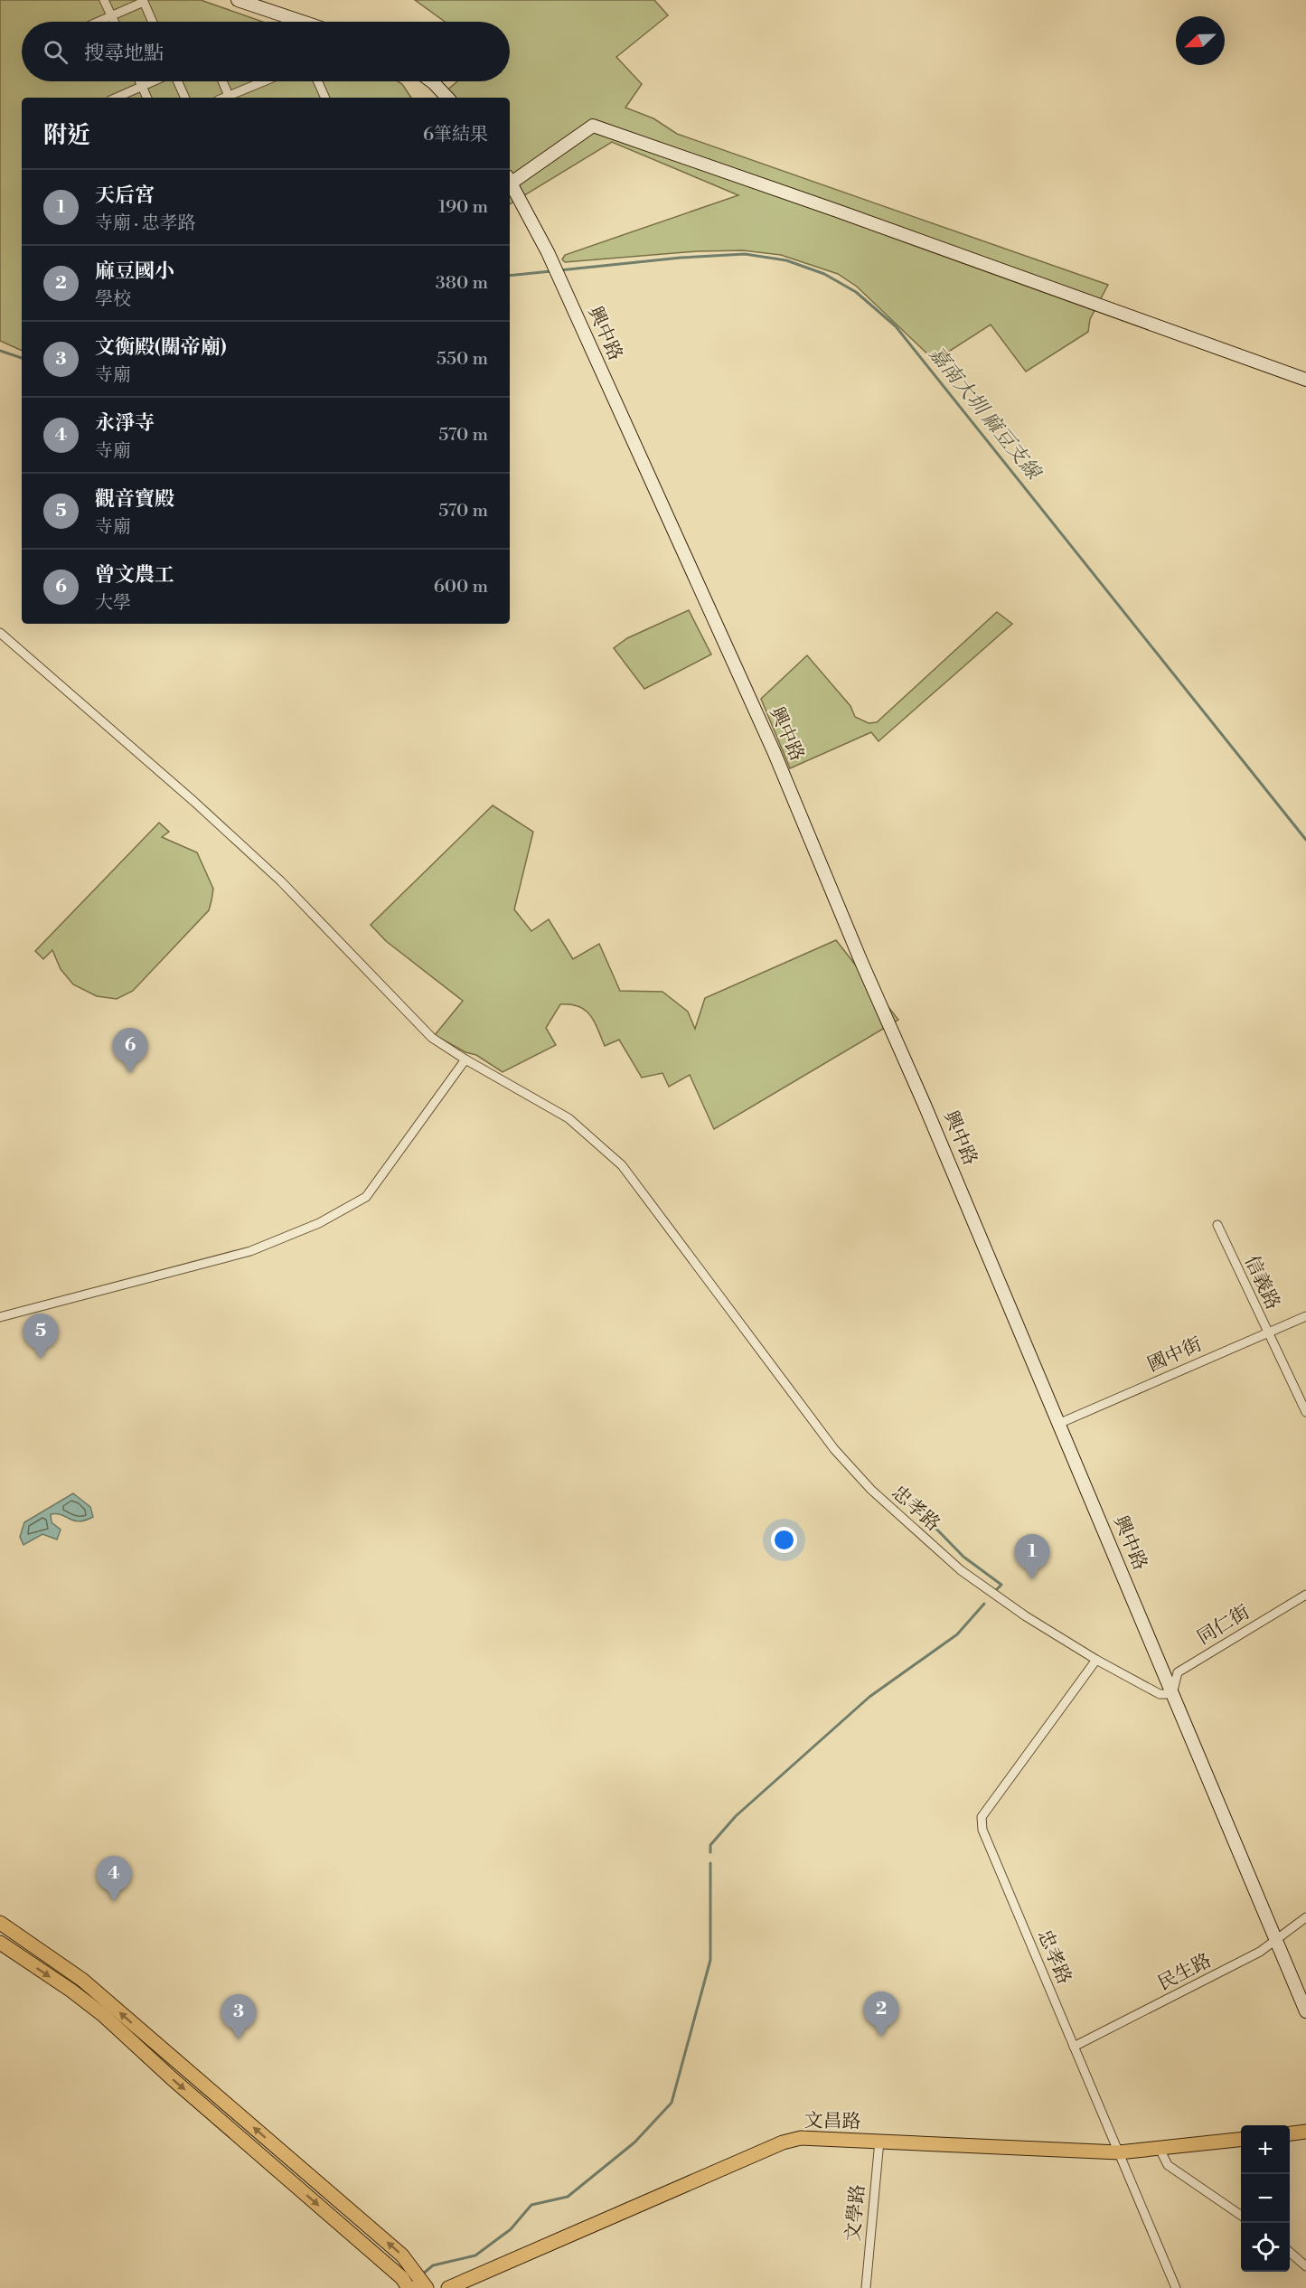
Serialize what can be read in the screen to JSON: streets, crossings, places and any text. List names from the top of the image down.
{
  "streets": {
    "main road": ["興中路", "文昌路"],
    "street": [
      "信義路",
      "國中街",
      "忠孝路",
      "同仁街",
      "民生路",
      "文學路"
    ]
  },
  "crossings": [
    ["興中路", "國中街"],
    ["興中路", "忠孝路"],
    ["興中路", "同仁街"],
    ["興中路", "民生路"],
    ["信義路", "國中街"],
    ["忠孝路", "同仁街"],
    ["忠孝路", "民生路"],
    ["忠孝路", "文昌路"],
    ["文昌路", "文學路"]
  ],
  "water": ["嘉南大圳 麻豆支線"],
  "north": "bottom left",
  "page": {
    "search": "搜尋地點",
    "heading": ["附近", "6筆結果"],
    "list": [
      {
        "mark": "1",
        "name": "天后宮",
        "note": "寺廟 · 忠孝路",
        "value": "190 m"
      },
      {
        "mark": "2",
        "name": "麻豆國小",
        "note": "學校",
        "value": "380 m"
      },
      {
        "mark": "3",
        "name": "文衡殿(關帝廟)",
        "note": "寺廟",
        "value": "550 m"
      },
      {
        "mark": "4",
        "name": "永淨寺",
        "note": "寺廟",
        "value": "570 m"
      },
      {
        "mark": "5",
        "name": "觀音寶殿",
        "note": "寺廟",
        "value": "570 m"
      },
      {
        "mark": "6",
        "name": "曾文農工",
        "note": "大學",
        "value": "600 m"
      }
    ],
    "pins": [
      "6",
      "5",
      "1",
      "4",
      "2",
      "3"
    ],
    "map_buttons": ["+", "−"]
  }
}
